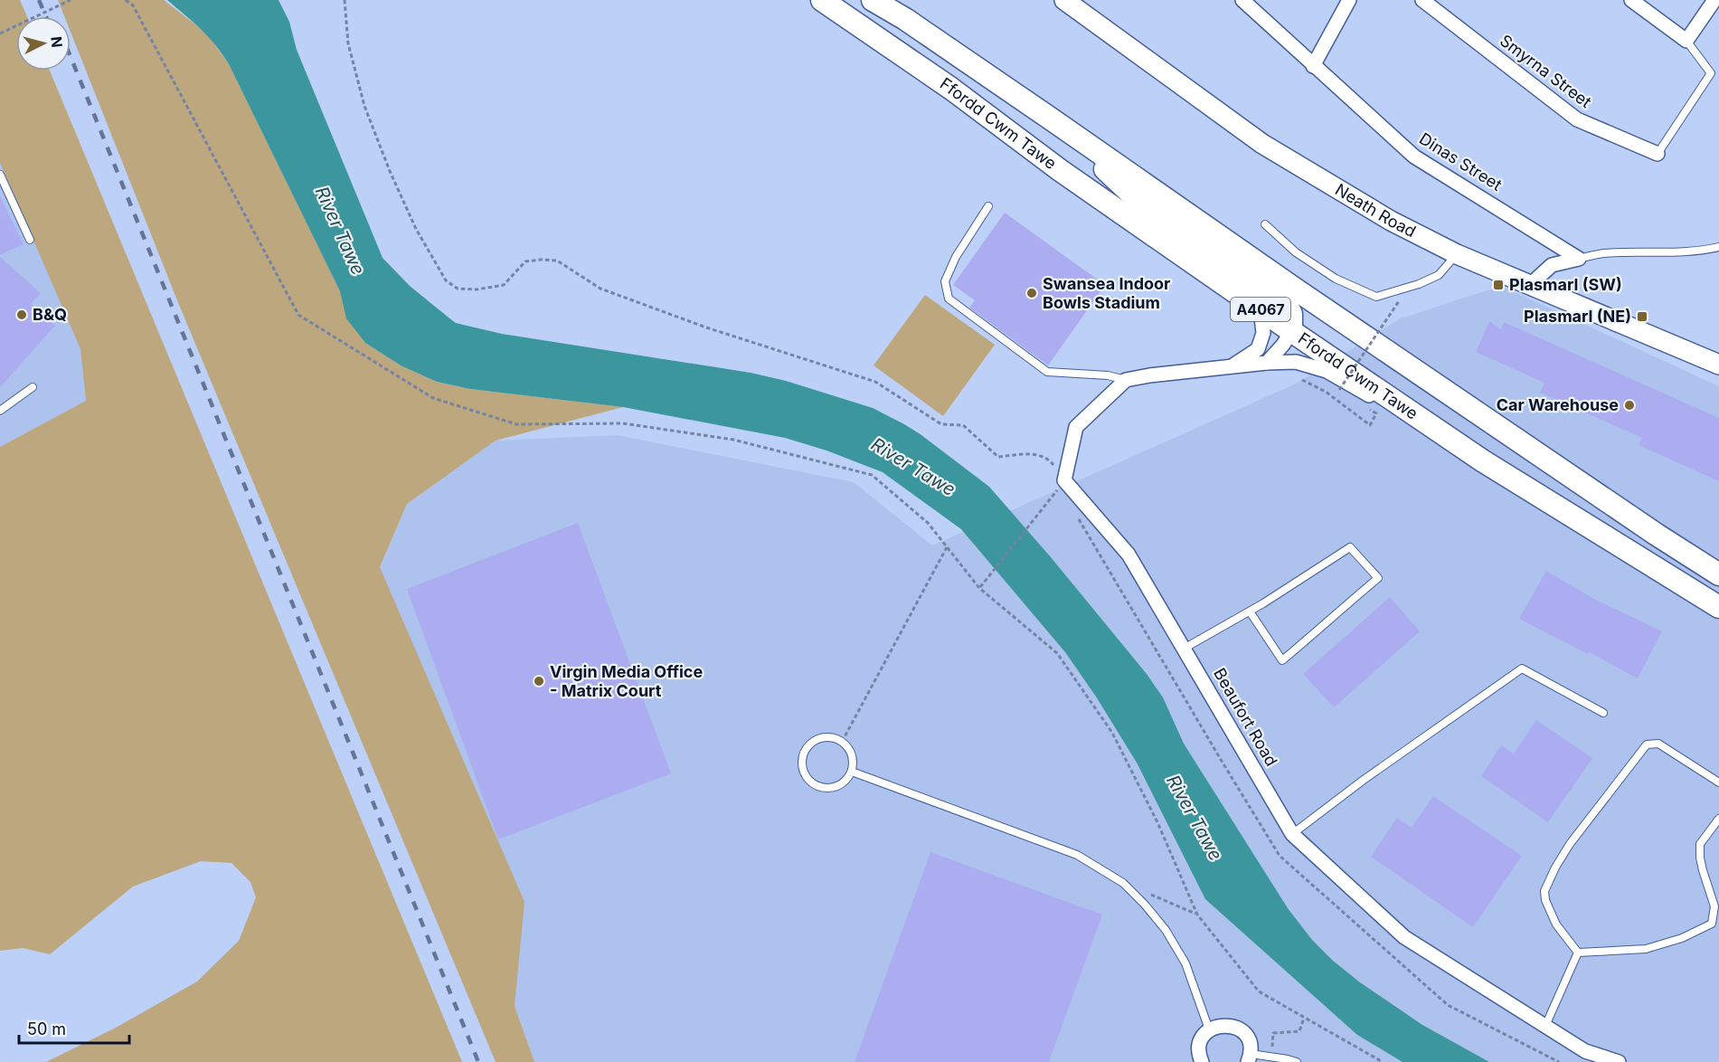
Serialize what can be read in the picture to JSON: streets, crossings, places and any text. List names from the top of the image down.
{
  "streets": {
    "main road": ["Ffordd Cwm Tawe", "Neath Road", "A4067"],
    "street": ["Smyrna Street", "Dinas Street", "Beaufort Road"]
  },
  "water": ["River Tawe"],
  "places": {
    "transit": ["Plasmarl (SW)", "Plasmarl (NE)"],
    "other": [
      "Swansea Indoor Bowls Stadium",
      "B&Q",
      "Car Warehouse",
      "Virgin Media Office - Matrix Court"
    ]
  },
  "scale_bar": "50 m",
  "north": "right"
}
